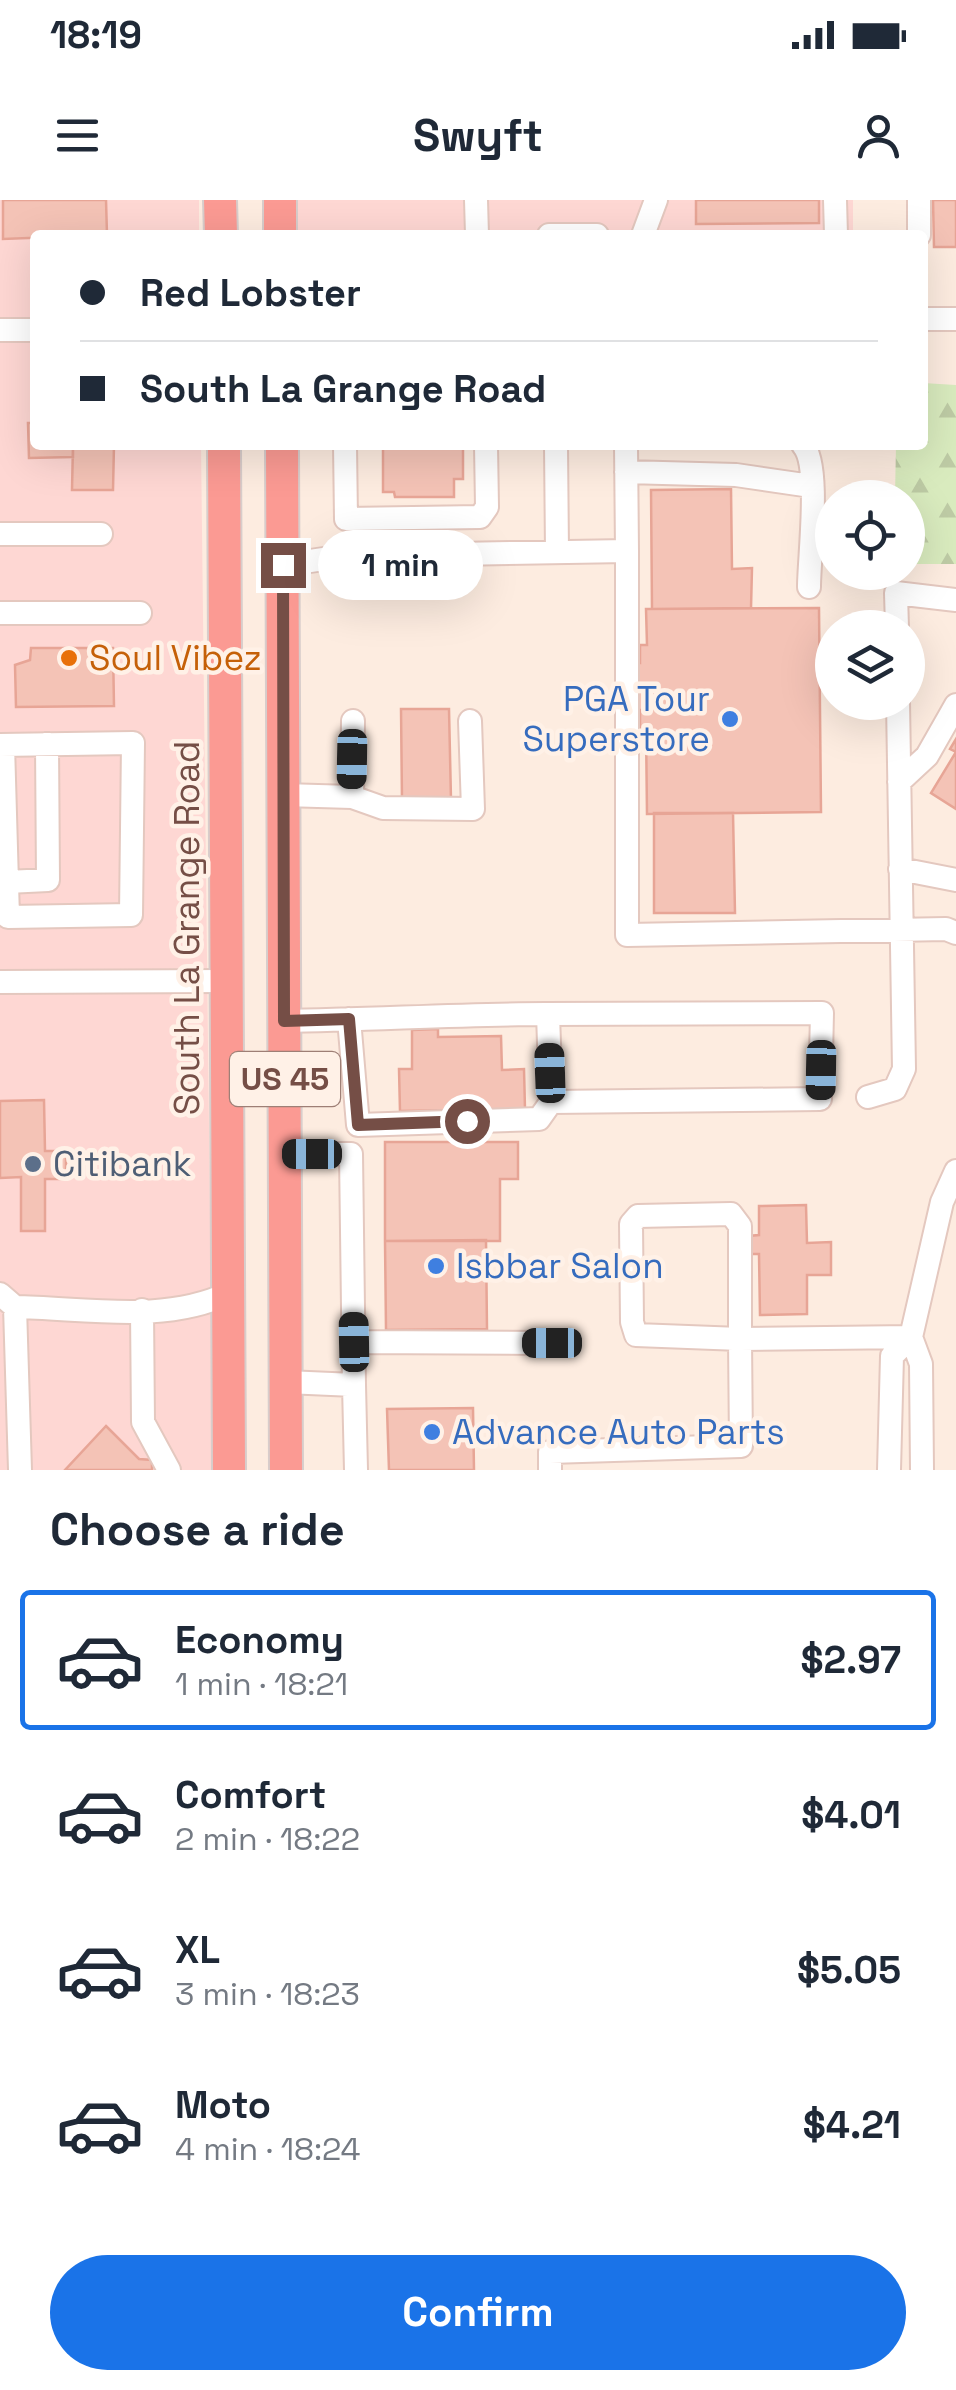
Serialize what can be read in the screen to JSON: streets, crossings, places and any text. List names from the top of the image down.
{
  "streets": {
    "highway": ["South La Grange Road", "US 45"]
  },
  "places": [
    "Soul Vibez",
    "PGA Tour Superstore",
    "Citibank",
    "Isbbar Salon",
    "Advance Auto Parts"
  ],
  "page": {
    "status": "18:19",
    "header": "Swyft",
    "banner": ["Red Lobster", "South La Grange Road"],
    "bubble": "1 min",
    "heading": "Choose a ride",
    "list": [
      {
        "name": "Economy",
        "note": "1 min · 18:21",
        "value": "$2.97"
      },
      {
        "name": "Comfort",
        "note": "2 min · 18:22",
        "value": "$4.01"
      },
      {
        "name": "XL",
        "note": "3 min · 18:23",
        "value": "$5.05"
      },
      {
        "name": "Moto",
        "note": "4 min · 18:24",
        "value": "$4.21"
      }
    ],
    "buttons": "Confirm"
  }
}
